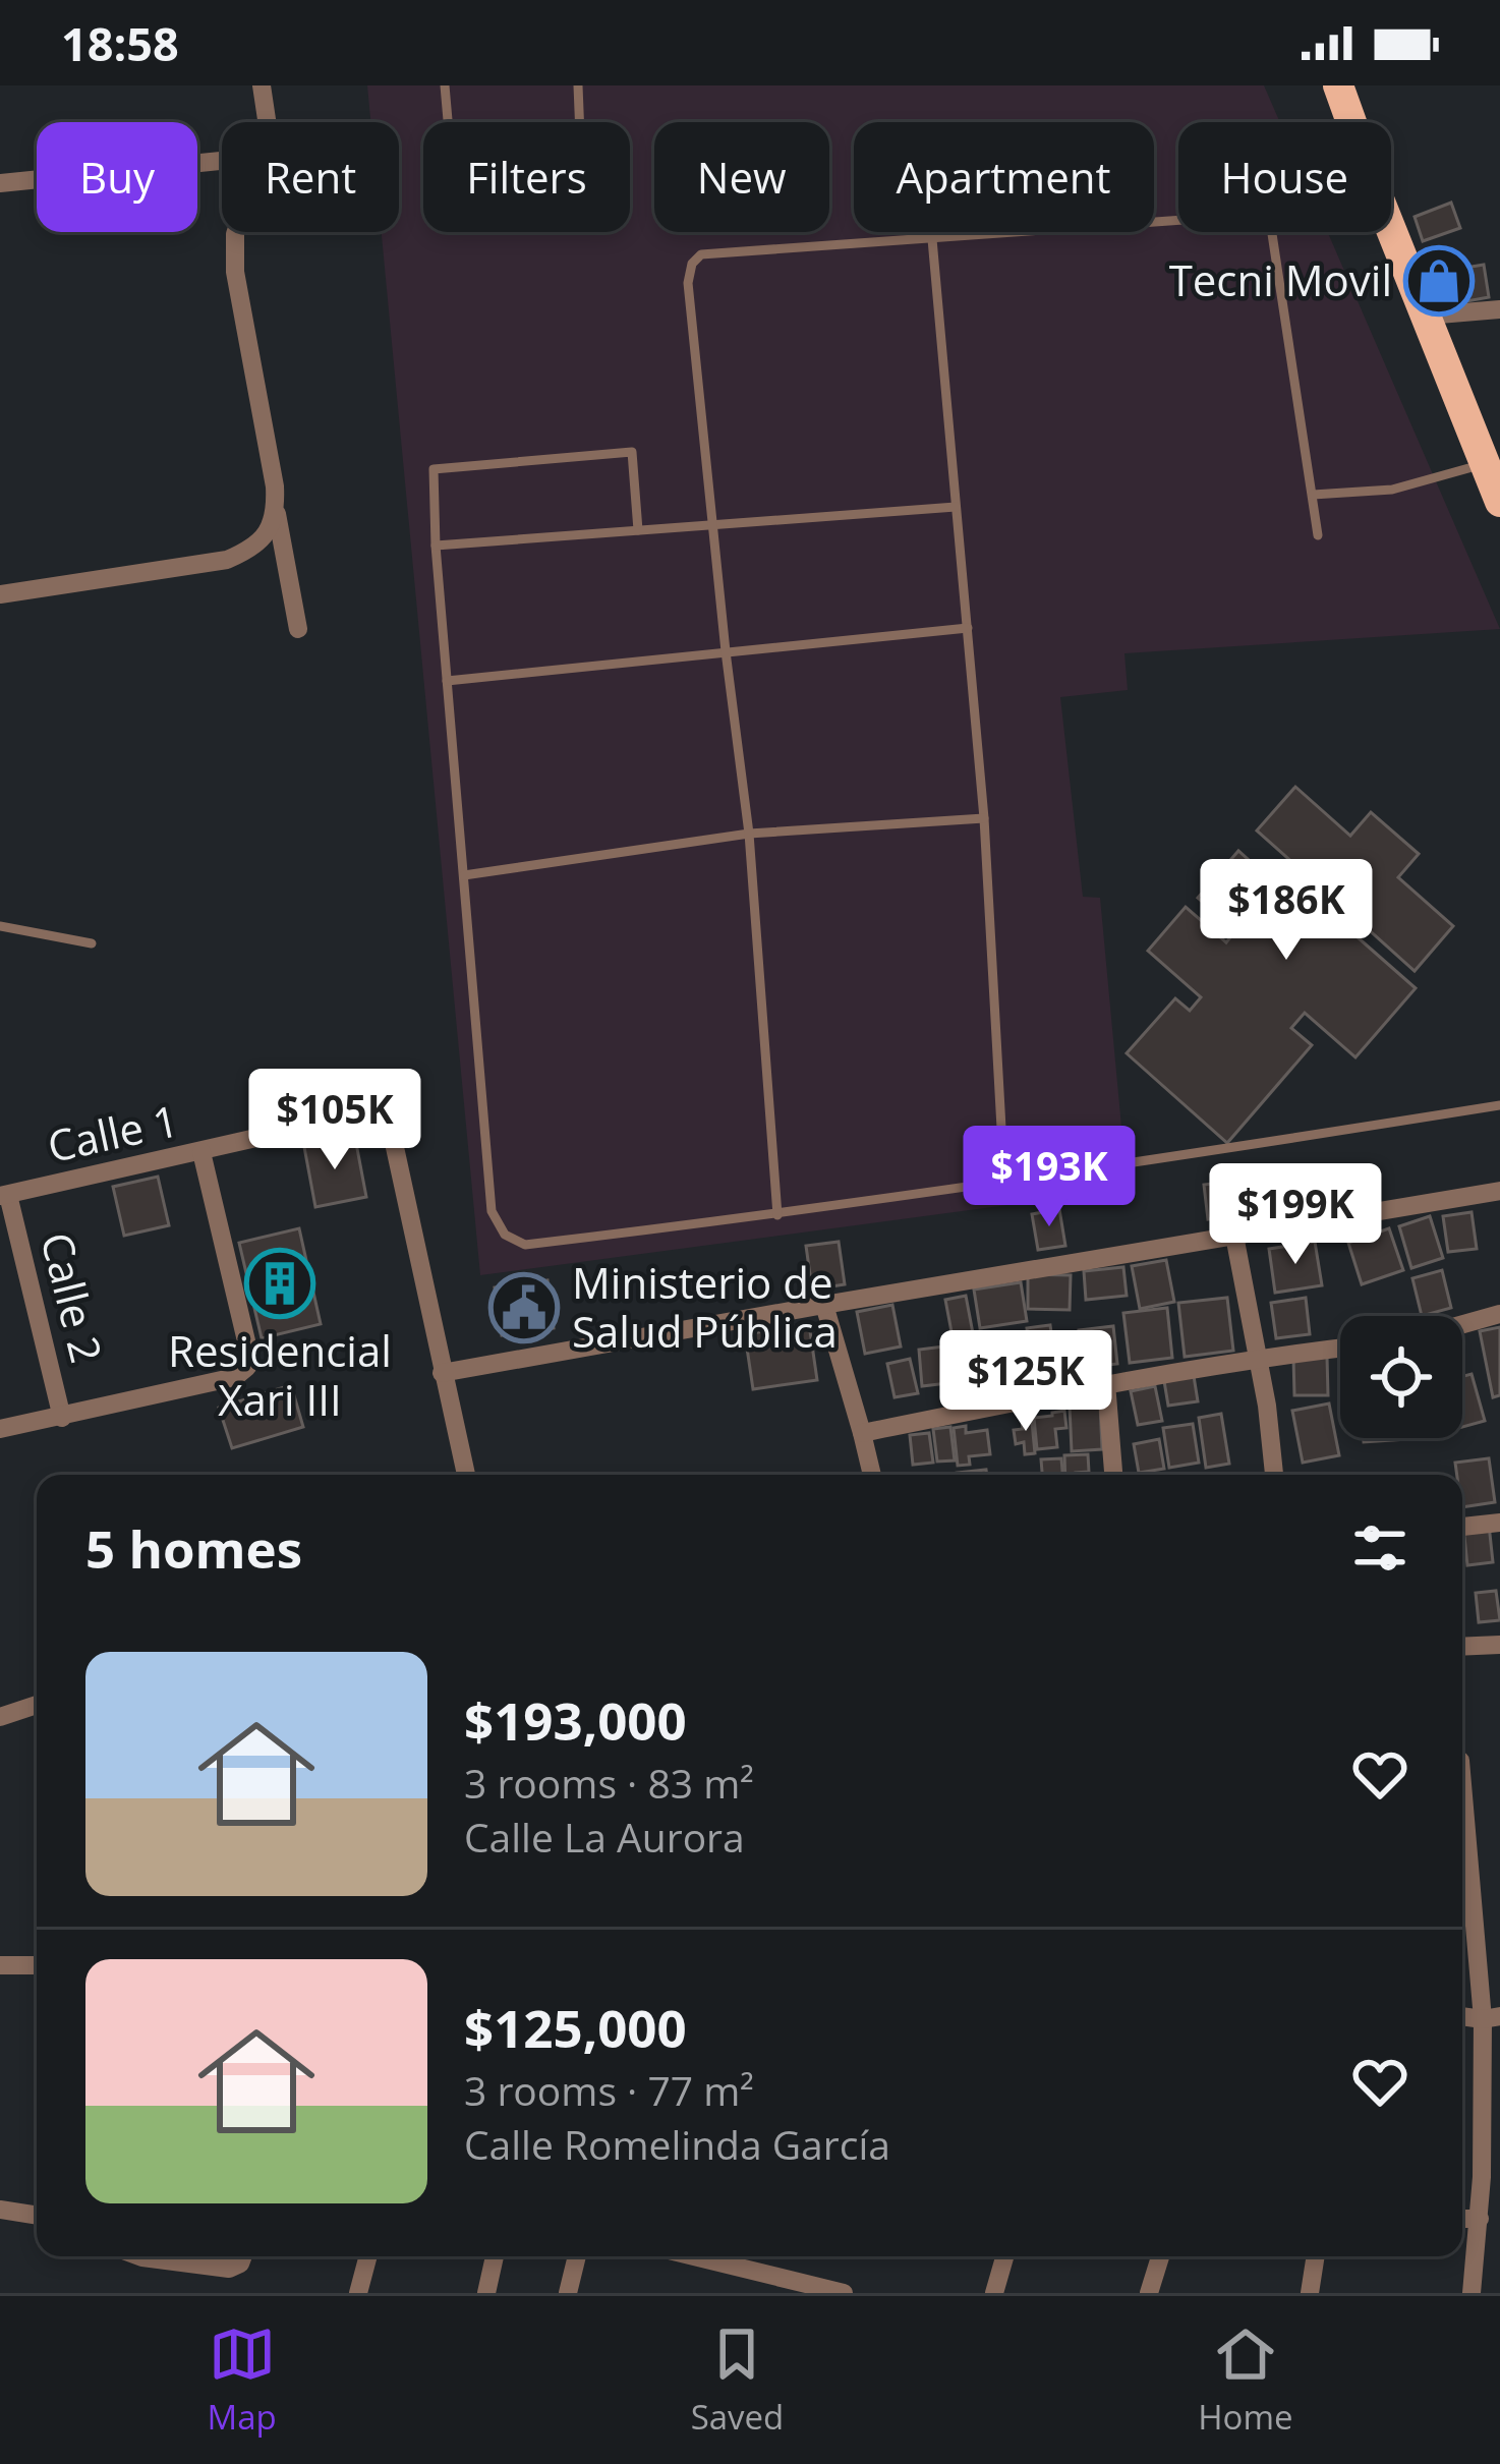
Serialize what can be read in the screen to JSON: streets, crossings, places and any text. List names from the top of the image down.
{
  "streets": {
    "street": ["Calle 1", "Calle 2"]
  },
  "crossings": [
    ["Calle 1", "Calle 2"]
  ],
  "places": {
    "shop": ["Tecni Movil"],
    "building": ["Residencial Xari III"],
    "public building": ["Ministerio de Salud Pública"]
  },
  "page": {
    "status": "18:58",
    "chip": [
      "Buy",
      "Rent",
      "Filters",
      "New",
      "Apartment",
      "House"
    ],
    "price": [
      "$186K",
      "$105K",
      "$193K",
      "$199K",
      "$125K"
    ],
    "heading": "5 homes",
    "list": [
      {
        "name": "$193,000",
        "note": "3 rooms · 83 m² · Calle La Aurora"
      },
      {
        "name": "$125,000",
        "note": "3 rooms · 77 m² · Calle Romelinda García"
      }
    ],
    "tabs": ["Map", "Saved", "Home"]
  }
}
